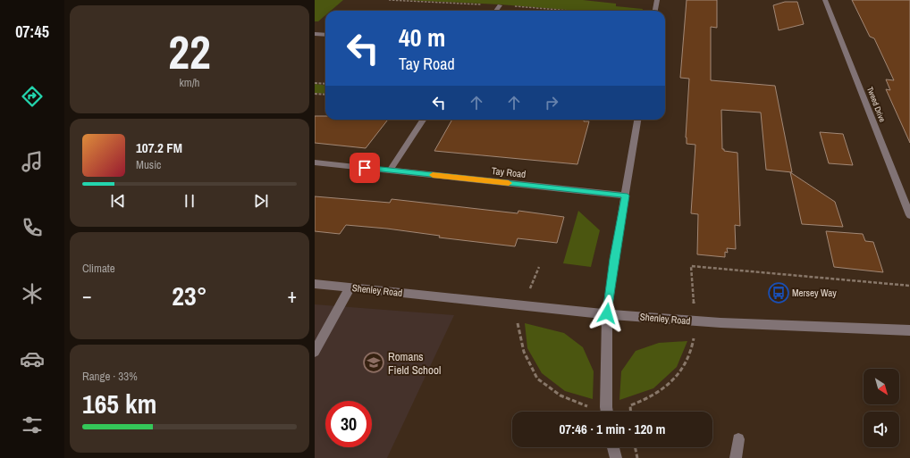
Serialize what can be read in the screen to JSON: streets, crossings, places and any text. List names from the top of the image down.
{
  "streets": {
    "street": ["Tweed Drive", "Tay Road", "Shenley Road"]
  },
  "places": {
    "bus stop": ["Mersey Way"],
    "school or university": ["Romans Field School"]
  },
  "north": "bottom right",
  "page": {
    "tabs": "07:45",
    "tile": [
      ["22", "km/h"],
      "Climate",
      ["Range · 33%", "165 km"]
    ],
    "turn": ["40 m", "Tay Road"],
    "song": ["107.2 FM", "Music"],
    "heat": ["−", "23°", "+"],
    "limit": "30",
    "trip": "07:46 · 1 min · 120 m"
  }
}
